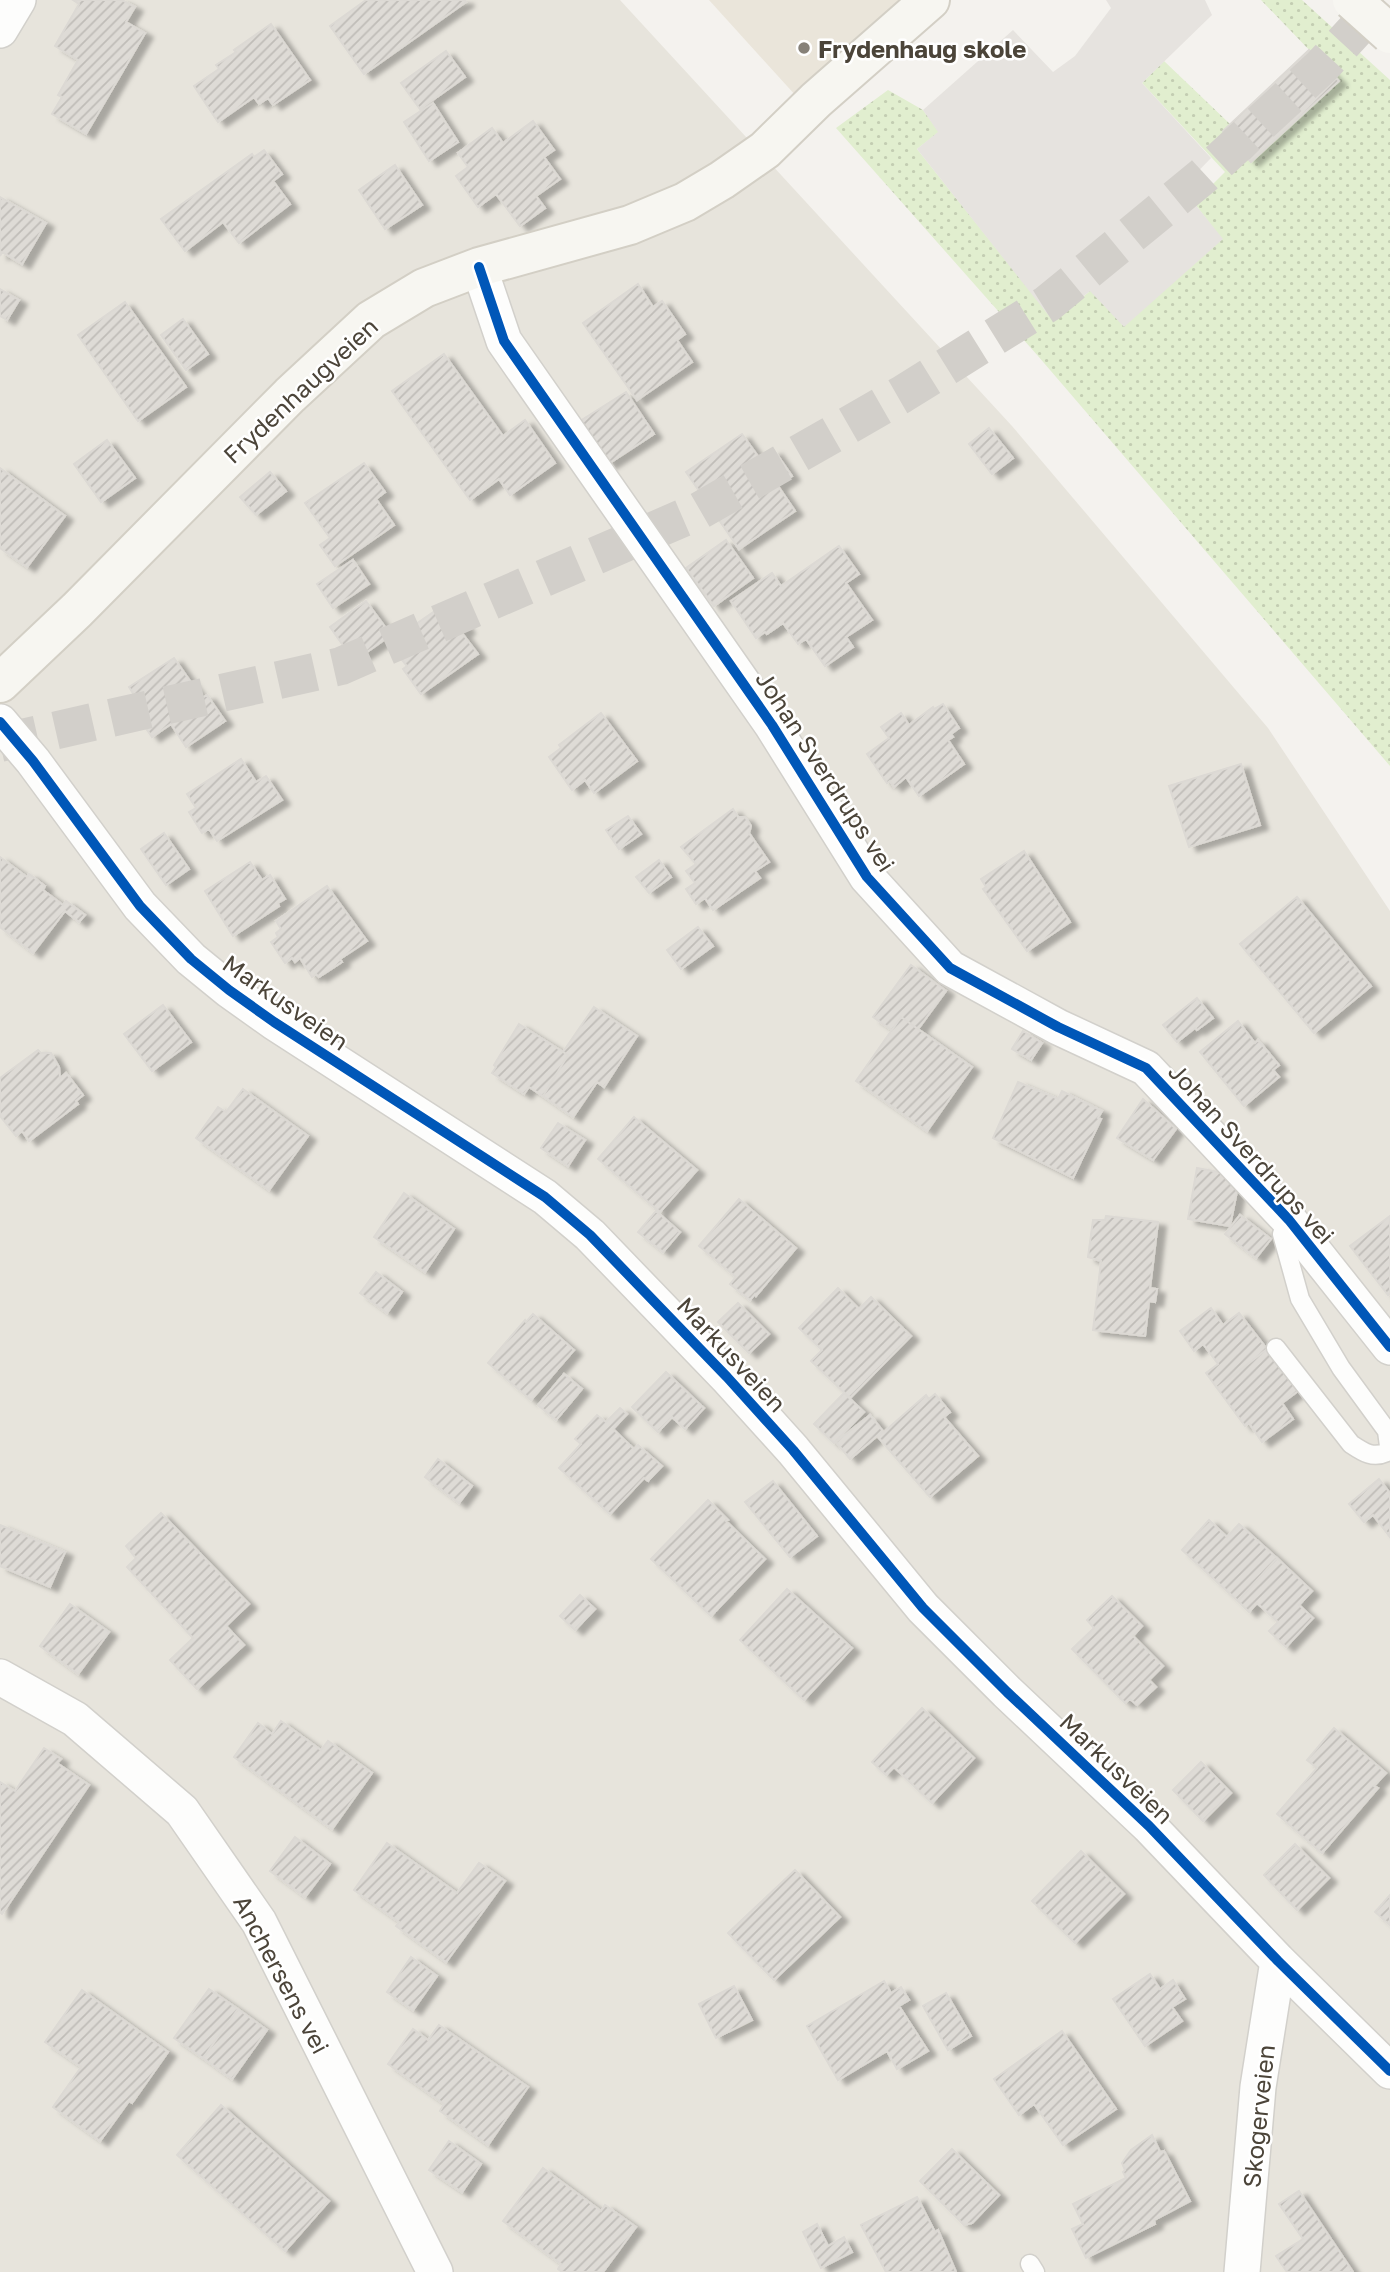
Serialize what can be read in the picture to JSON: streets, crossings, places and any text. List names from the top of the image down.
{
  "streets": {
    "main road": ["Frydenhaugveien"],
    "street": [
      "Johan Sverdrups vei",
      "Markusveien",
      "Anchersens vei",
      "Skogerveien"
    ]
  },
  "crossings": [
    ["Frydenhaugveien", "Johan Sverdrups vei"],
    ["Markusveien", "Skogerveien"]
  ],
  "places": ["Frydenhaug skole"]
}
